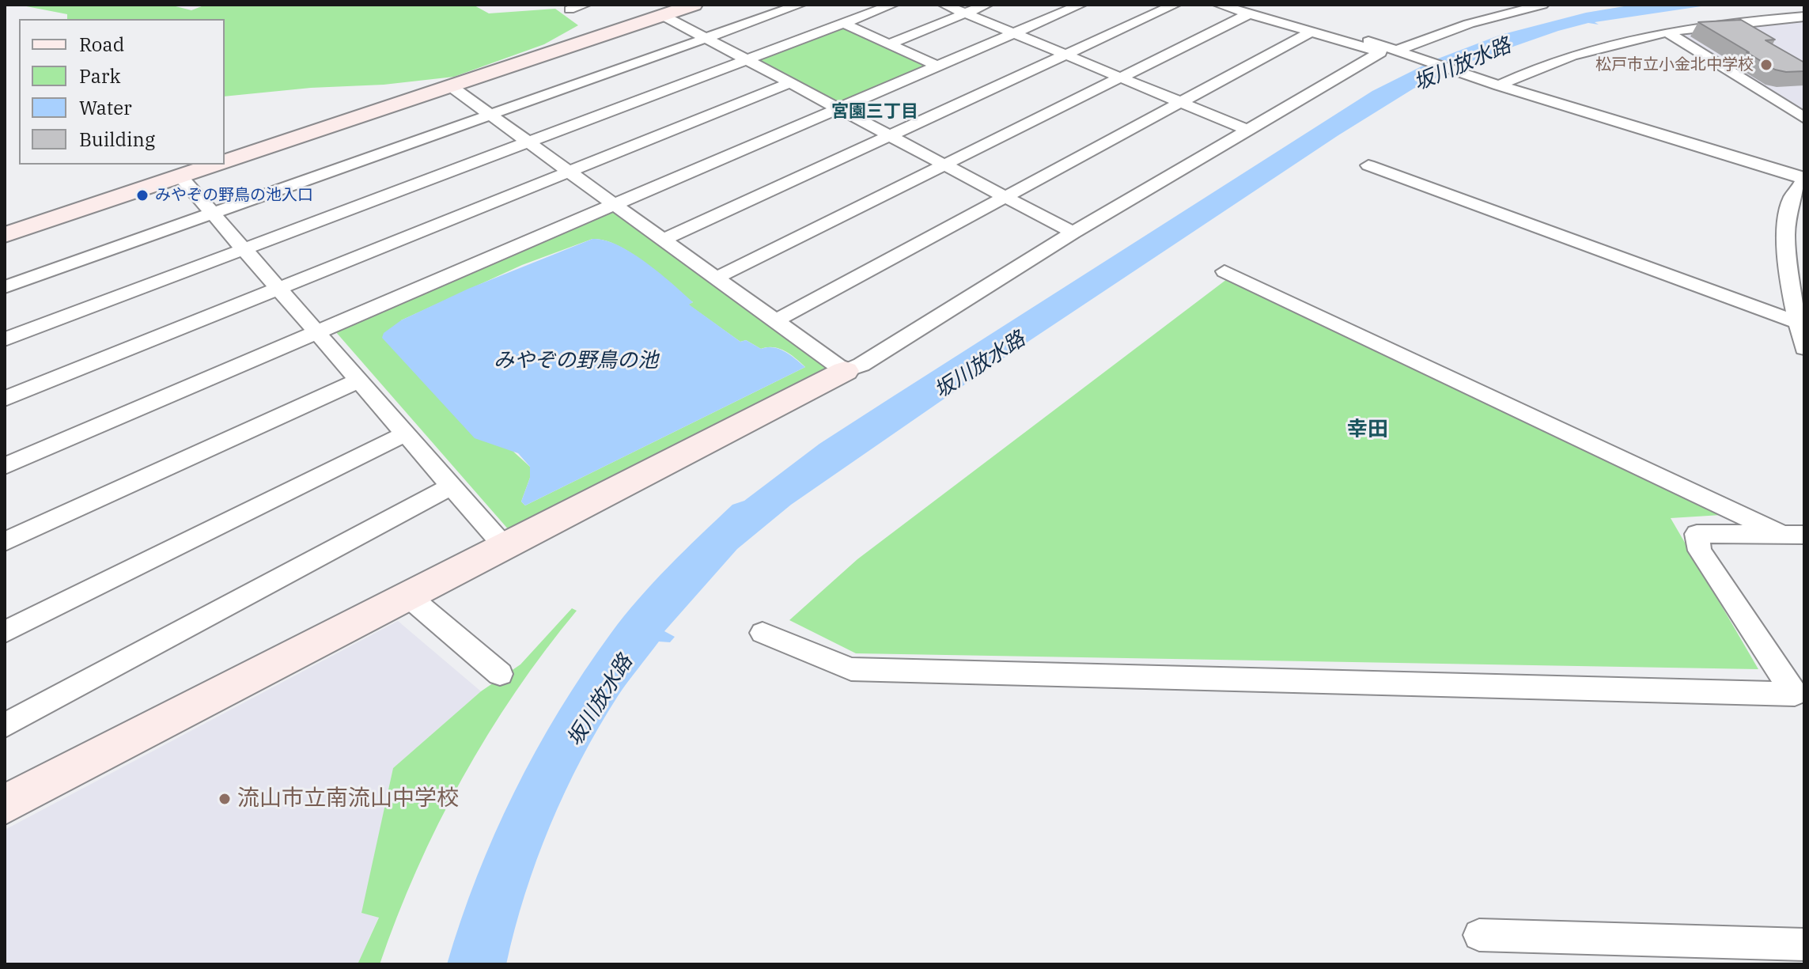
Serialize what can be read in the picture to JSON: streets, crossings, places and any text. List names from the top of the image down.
{
  "districts": ["宮園三丁目", "幸田"],
  "water": ["坂川放水路", "みやぞの野鳥の池"],
  "places": ["松戸市立小金北中学校", "みやぞの野鳥の池入口", "流山市立南流山中学校"],
  "legend": [
    "Road",
    "Park",
    "Water",
    "Building"
  ]
}
